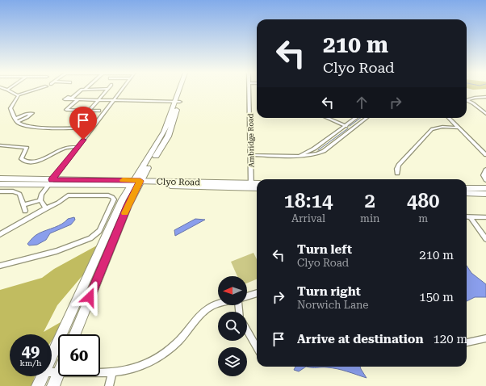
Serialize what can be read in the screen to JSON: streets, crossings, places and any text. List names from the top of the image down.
{
  "streets": {
    "street": ["Ambridge Road", "Clyo Road"]
  },
  "crossings": [
    ["Ambridge Road", "Clyo Road"]
  ],
  "north": "left",
  "page": {
    "turn": ["210 m", "Clyo Road"],
    "eta": [
      "18:14",
      "Arrival",
      "2",
      "min",
      "480",
      "m"
    ],
    "list": [
      {
        "name": "Turn left",
        "note": "Clyo Road",
        "value": "210 m"
      },
      {
        "name": "Turn right",
        "note": "Norwich Lane",
        "value": "150 m"
      },
      {
        "name": "Arrive at destination",
        "value": "120 m"
      }
    ],
    "speed": "49 km/h",
    "limit": "60"
  }
}
